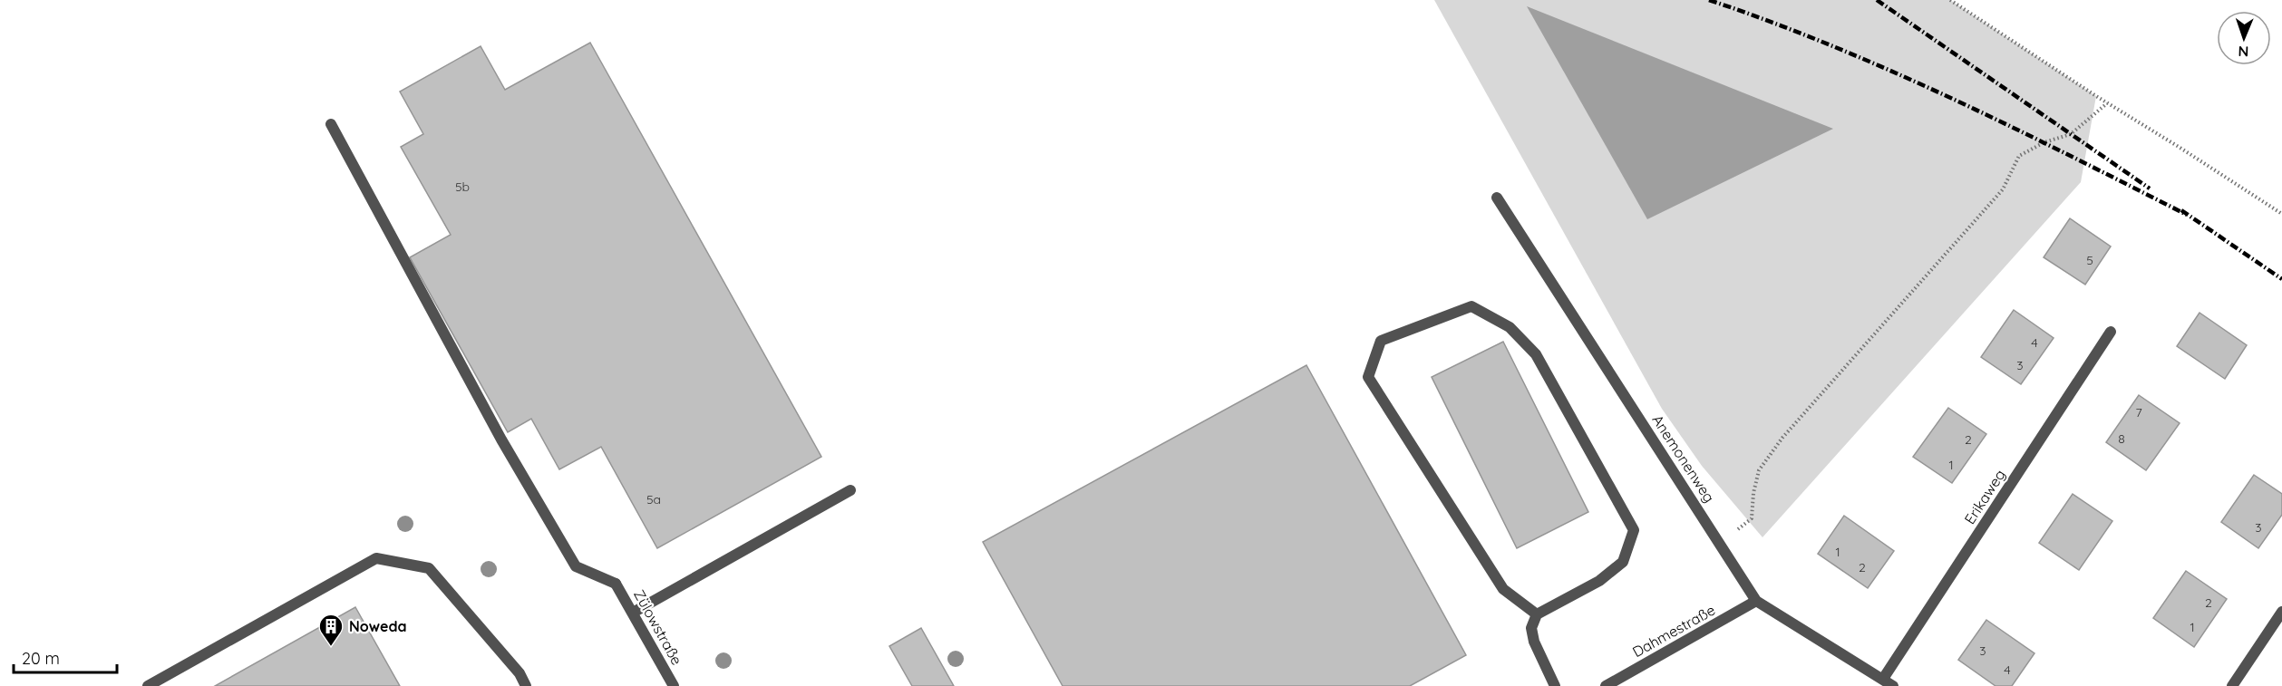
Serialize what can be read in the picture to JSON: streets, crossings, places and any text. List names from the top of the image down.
{
  "streets": {
    "street": [
      "Anemonenweg",
      "Erikaweg",
      "Zülowstraße",
      "Dahmestraße"
    ]
  },
  "crossings": [
    ["Anemonenweg", "Erikaweg"],
    ["Anemonenweg", "Dahmestraße"]
  ],
  "places": {
    "building": ["Noweda"]
  },
  "house_numbers": [
    "5b",
    "5",
    "4",
    "3",
    "7",
    "8",
    "2",
    "1",
    "5a",
    "3",
    "1",
    "2",
    "2",
    "1",
    "3",
    "4"
  ],
  "scale_bar": "20 m",
  "north": "bottom"
}
